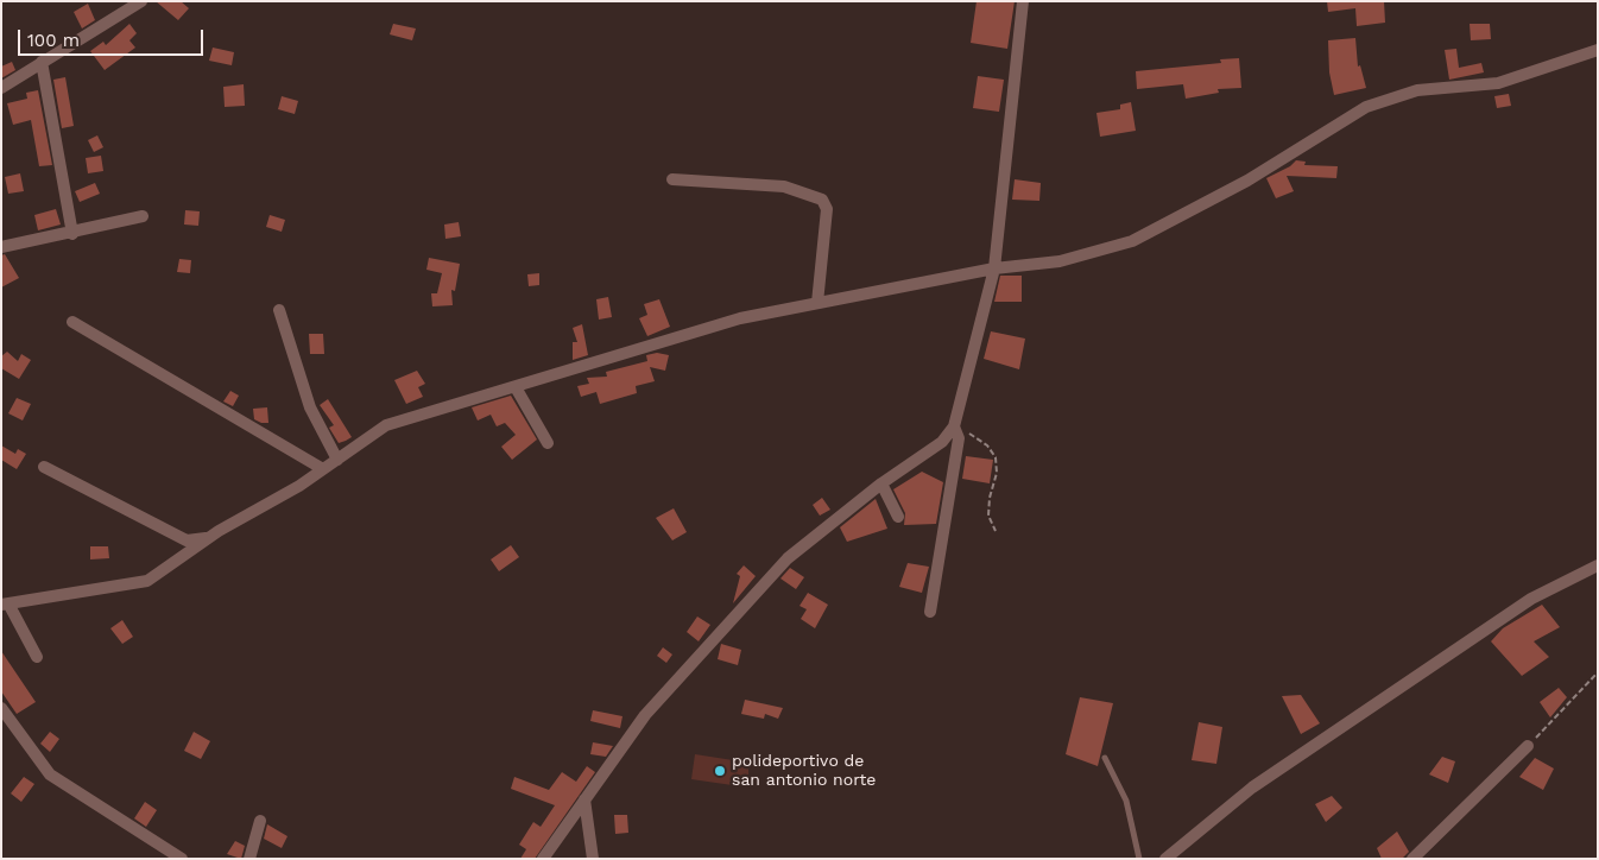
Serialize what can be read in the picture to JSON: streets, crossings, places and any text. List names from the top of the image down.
{
  "places": ["polideportivo de san antonio norte"],
  "scale_bar": "100 m"
}
